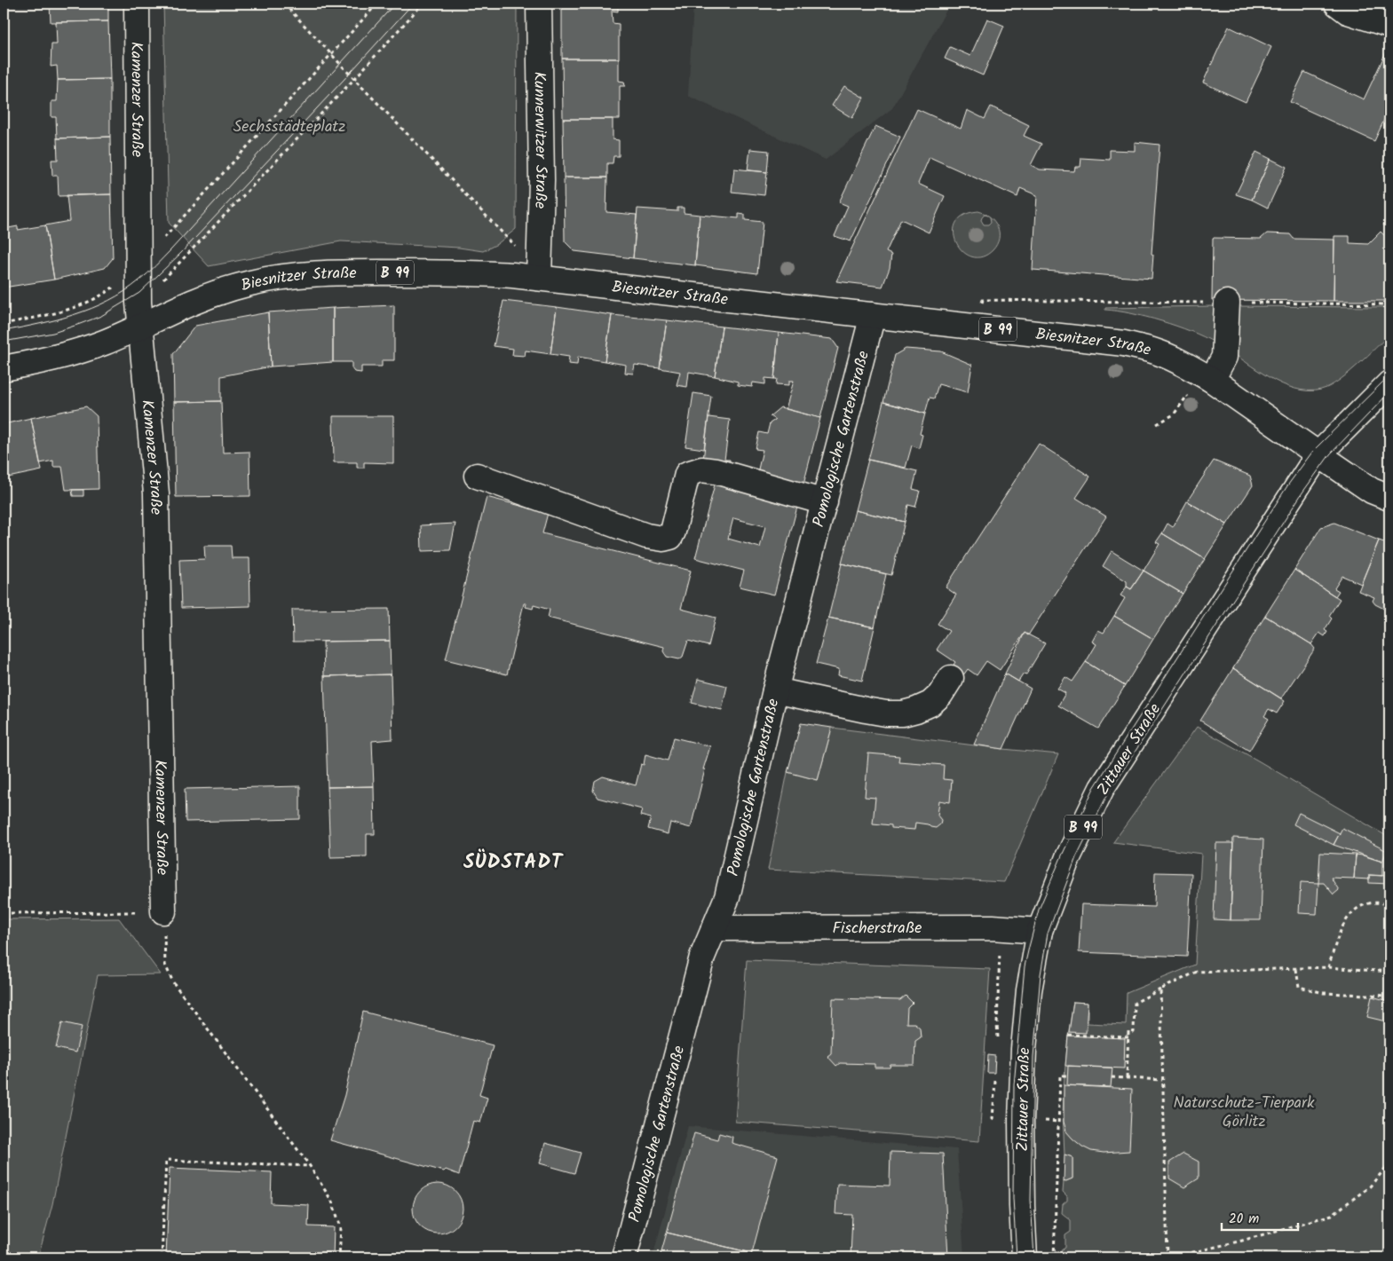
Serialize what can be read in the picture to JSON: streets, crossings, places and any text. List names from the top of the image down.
{
  "streets": {
    "street": [
      "Kamenzer Straße",
      "Kunnerwitzer Straße",
      "B 99",
      "Biesnitzer Straße",
      "Pomologische Gartenstraße",
      "Zittauer Straße",
      "Fischerstraße"
    ]
  },
  "crossings": [
    ["Kamenzer Straße", "Biesnitzer Straße"],
    ["Kunnerwitzer Straße", "Biesnitzer Straße"],
    ["Biesnitzer Straße", "Pomologische Gartenstraße"],
    ["Biesnitzer Straße", "Zittauer Straße"],
    ["Pomologische Gartenstraße", "Fischerstraße"],
    ["Zittauer Straße", "Fischerstraße"]
  ],
  "districts": ["SÜDSTADT"],
  "parks": ["Sechsstädteplatz", "Naturschutz-Tierpark Görlitz"],
  "scale_bar": "20 m"
}
